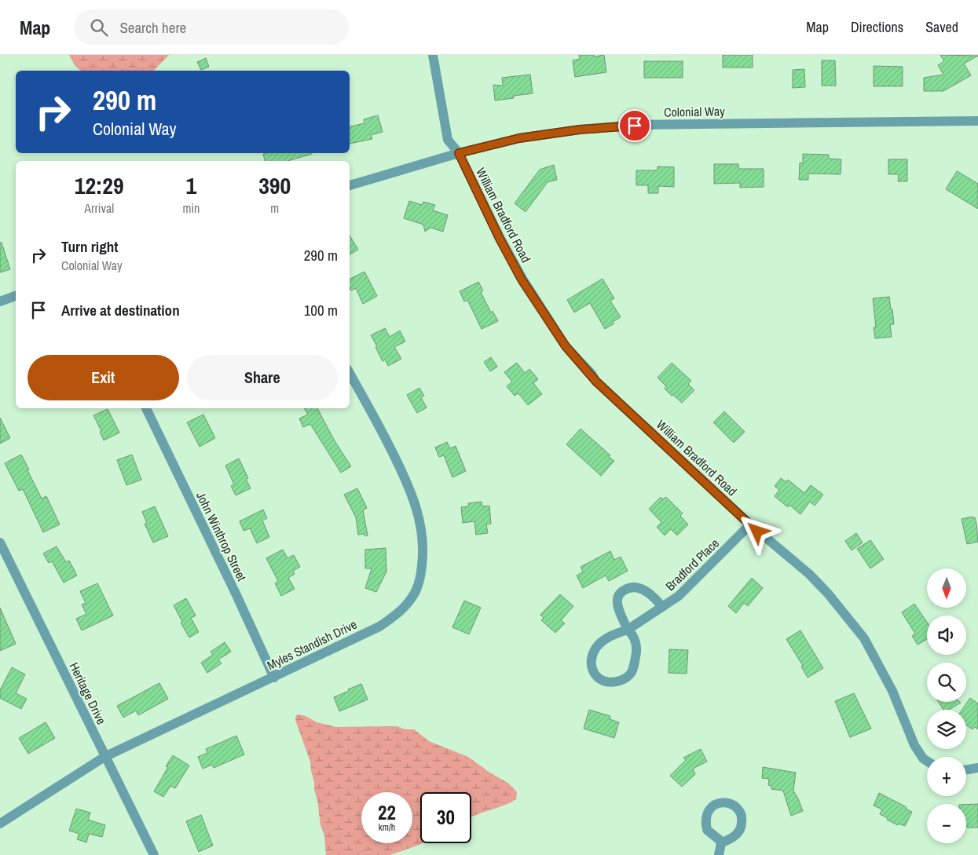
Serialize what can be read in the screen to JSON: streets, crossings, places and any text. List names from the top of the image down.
{
  "streets": {
    "street": [
      "Colonial Way",
      "William Bradford Road",
      "John Winthrop Street",
      "Bradford Place",
      "Myles Standish Drive",
      "Heritage Drive"
    ]
  },
  "crossings": [
    ["Colonial Way", "William Bradford Road"],
    ["William Bradford Road", "Bradford Place"],
    ["John Winthrop Street", "Myles Standish Drive"],
    ["Myles Standish Drive", "Heritage Drive"]
  ],
  "north": "bottom",
  "page": {
    "header": "Map",
    "search": "Search here",
    "nav": ["Map", "Directions", "Saved"],
    "turn": ["290 m", "Colonial Way"],
    "eta": [
      "12:29",
      "Arrival",
      "1",
      "min",
      "390",
      "m"
    ],
    "list": [
      {
        "name": "Turn right",
        "note": "Colonial Way",
        "value": "290 m"
      },
      {
        "name": "Arrive at destination",
        "value": "100 m"
      }
    ],
    "buttons": ["Exit", "Share"],
    "map_buttons": ["+", "−"],
    "speed": "22 km/h",
    "limit": "30"
  }
}
